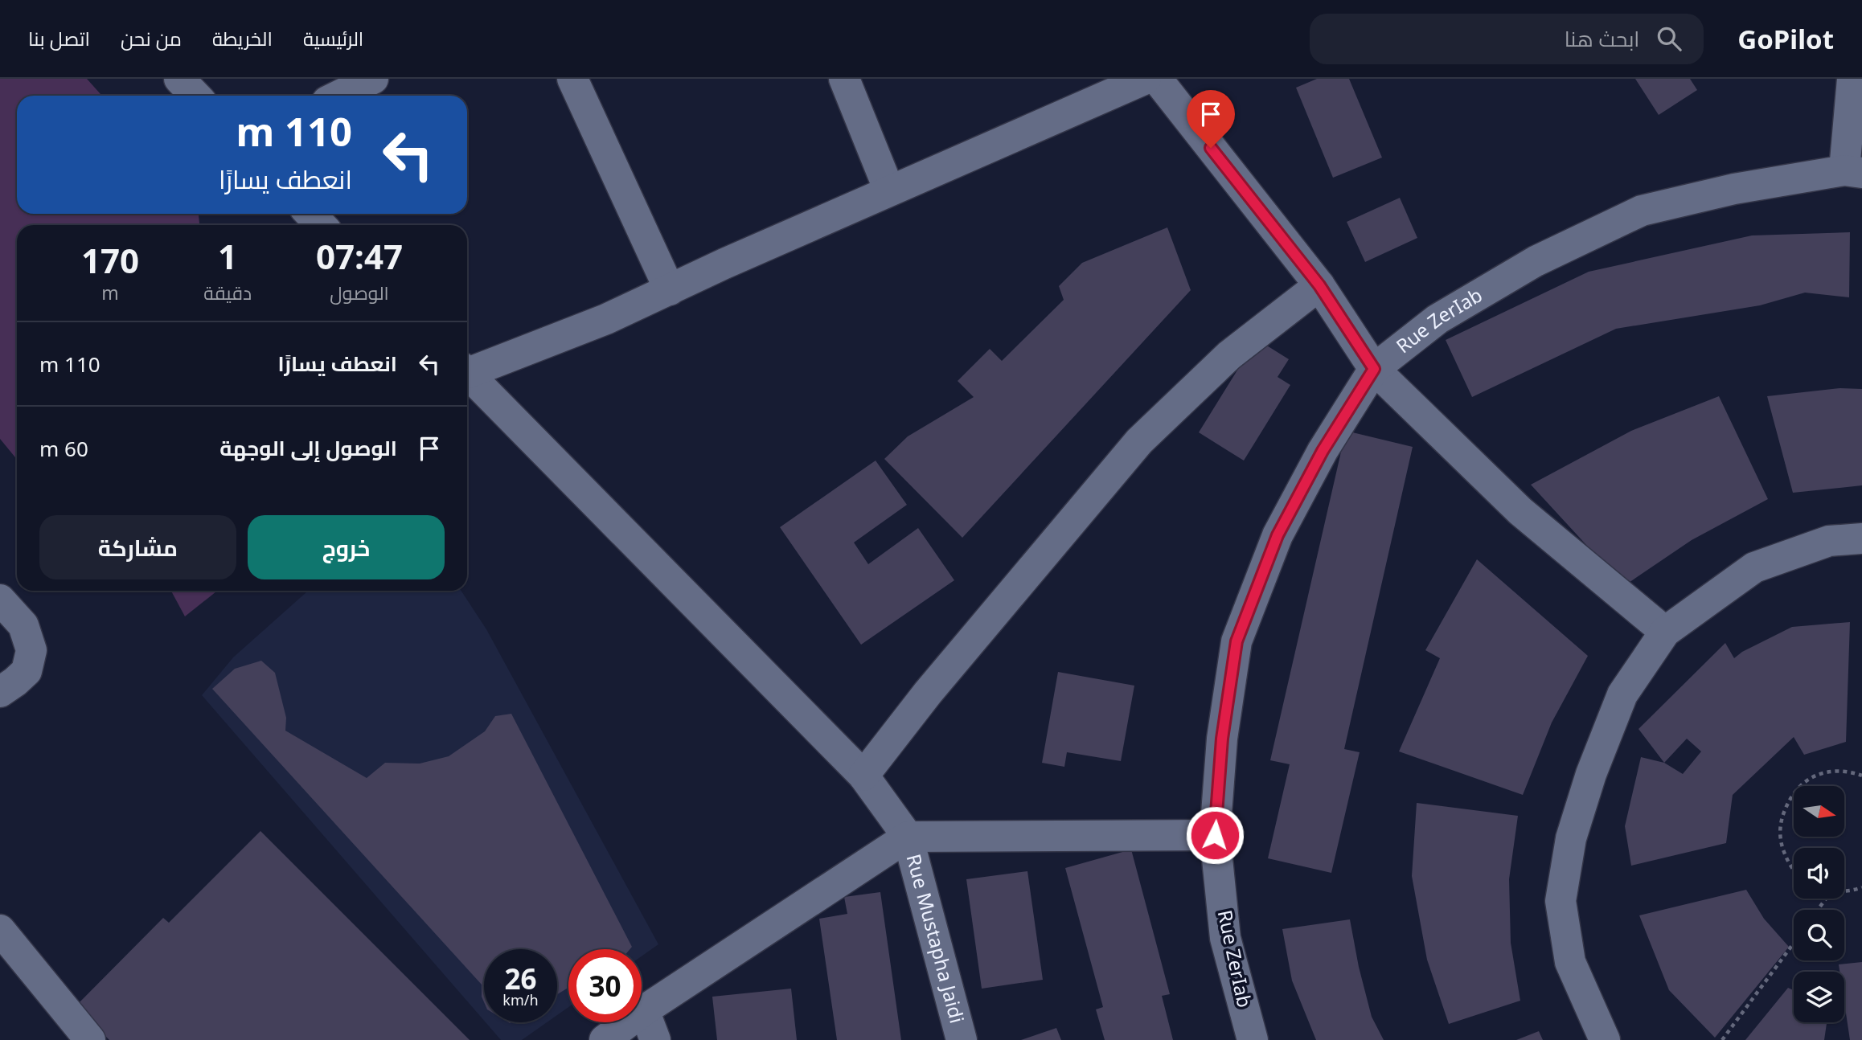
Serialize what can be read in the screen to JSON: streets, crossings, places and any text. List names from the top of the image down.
{
  "streets": {
    "street": ["Rue ZerIab", "Rue Mustapha Jaidi"]
  },
  "north": "right",
  "page": {
    "header": "GoPilot",
    "search": "ابحث هنا",
    "nav": [
      "الرئيسية",
      "الخريطة",
      "من نحن",
      "اتصل بنا"
    ],
    "turn": ["110 m", "انعطف يسارًا"],
    "eta": [
      "07:47",
      "الوصول",
      "1",
      "دقيقة",
      "170",
      "m"
    ],
    "list": [
      {
        "name": "انعطف يسارًا",
        "value": "110 m"
      },
      {
        "name": "الوصول إلى الوجهة",
        "value": "60 m"
      }
    ],
    "buttons": ["خروج", "مشاركة"],
    "speed": "26 km/h",
    "limit": "30"
  }
}
